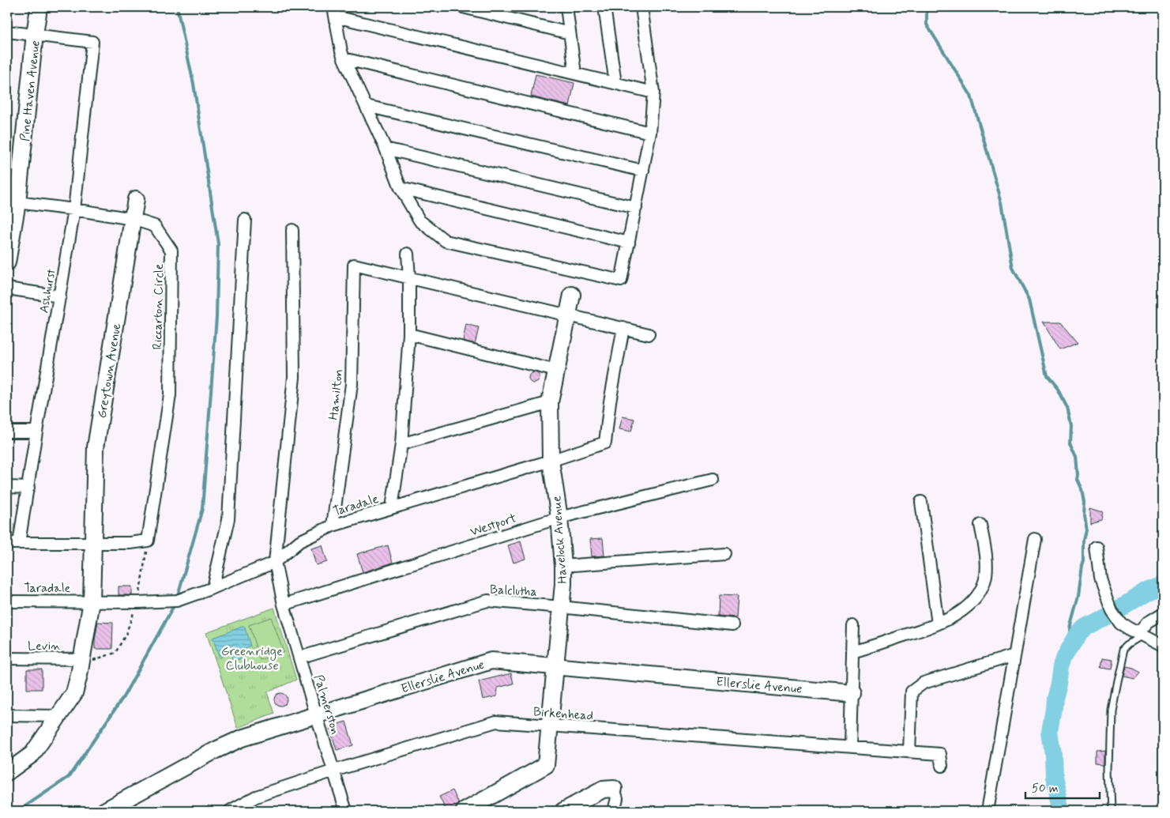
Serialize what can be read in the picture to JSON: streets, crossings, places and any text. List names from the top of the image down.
{
  "streets": {
    "street": [
      "Pine Haven Avenue",
      "Ashhurst",
      "Riccarton Circle",
      "Greytown Avenue",
      "Hamilton",
      "Taradale",
      "Westport",
      "Havelock Avenue",
      "Balclutha",
      "Levin",
      "Ellerslie Avenue",
      "Palmerston",
      "Birkenhead"
    ]
  },
  "crossings": [
    ["Pine Haven Avenue", "Ashhurst"],
    ["Pine Haven Avenue", "Riccarton Circle"],
    ["Ashhurst", "Riccarton Circle"],
    ["Riccarton Circle", "Greytown Avenue"],
    ["Greytown Avenue", "Taradale"],
    ["Greytown Avenue", "Levin"],
    ["Hamilton", "Taradale"],
    ["Taradale", "Havelock Avenue"],
    ["Taradale", "Palmerston"],
    ["Westport", "Havelock Avenue"],
    ["Westport", "Palmerston"],
    ["Havelock Avenue", "Balclutha"],
    ["Havelock Avenue", "Ellerslie Avenue"],
    ["Havelock Avenue", "Birkenhead"],
    ["Balclutha", "Palmerston"],
    ["Ellerslie Avenue", "Palmerston"],
    ["Palmerston", "Birkenhead"]
  ],
  "parks": ["Greenridge Clubhouse"],
  "scale_bar": "50 m"
}
